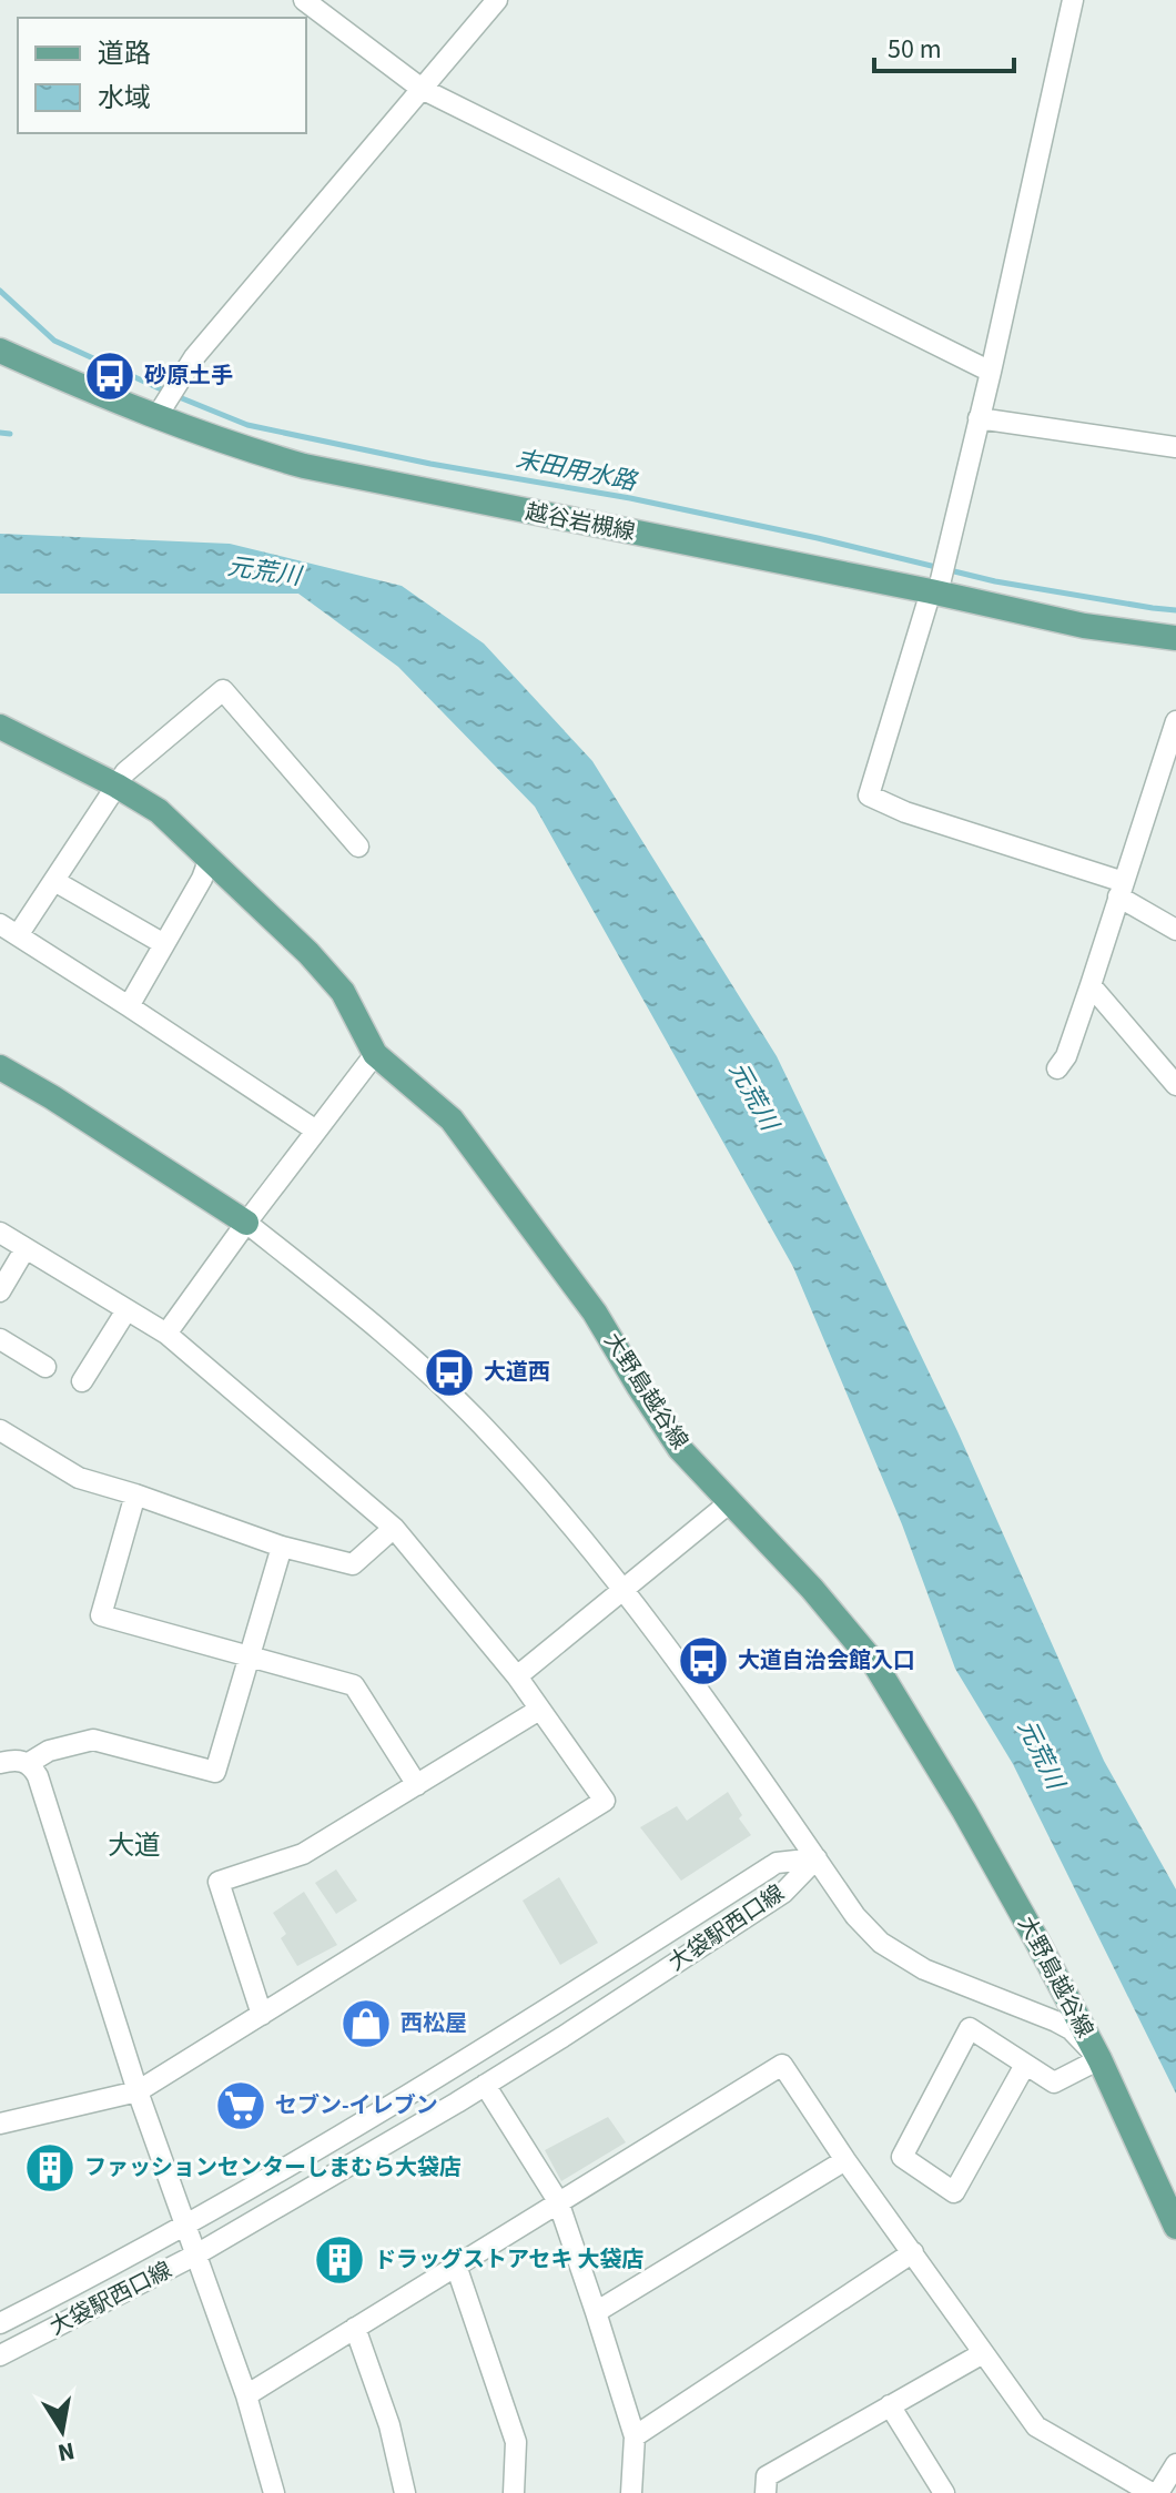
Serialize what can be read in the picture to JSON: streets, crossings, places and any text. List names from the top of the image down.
{
  "streets": {
    "main road": ["越谷岩槻線", "大野島越谷線"],
    "street": ["大袋駅西口線"]
  },
  "districts": ["大道"],
  "water": ["末田用水路", "元荒川"],
  "places": {
    "bus stop": ["砂原土手", "大道西", "大道自治会館入口"],
    "shop": ["西松屋"],
    "supermarket": ["セブン-イレブン"],
    "building": ["ファッションセンターしまむら大袋店", "ドラッグストアセキ 大袋店"]
  },
  "legend": ["道路", "水域"],
  "scale_bar": "50 m",
  "north": "bottom"
}
